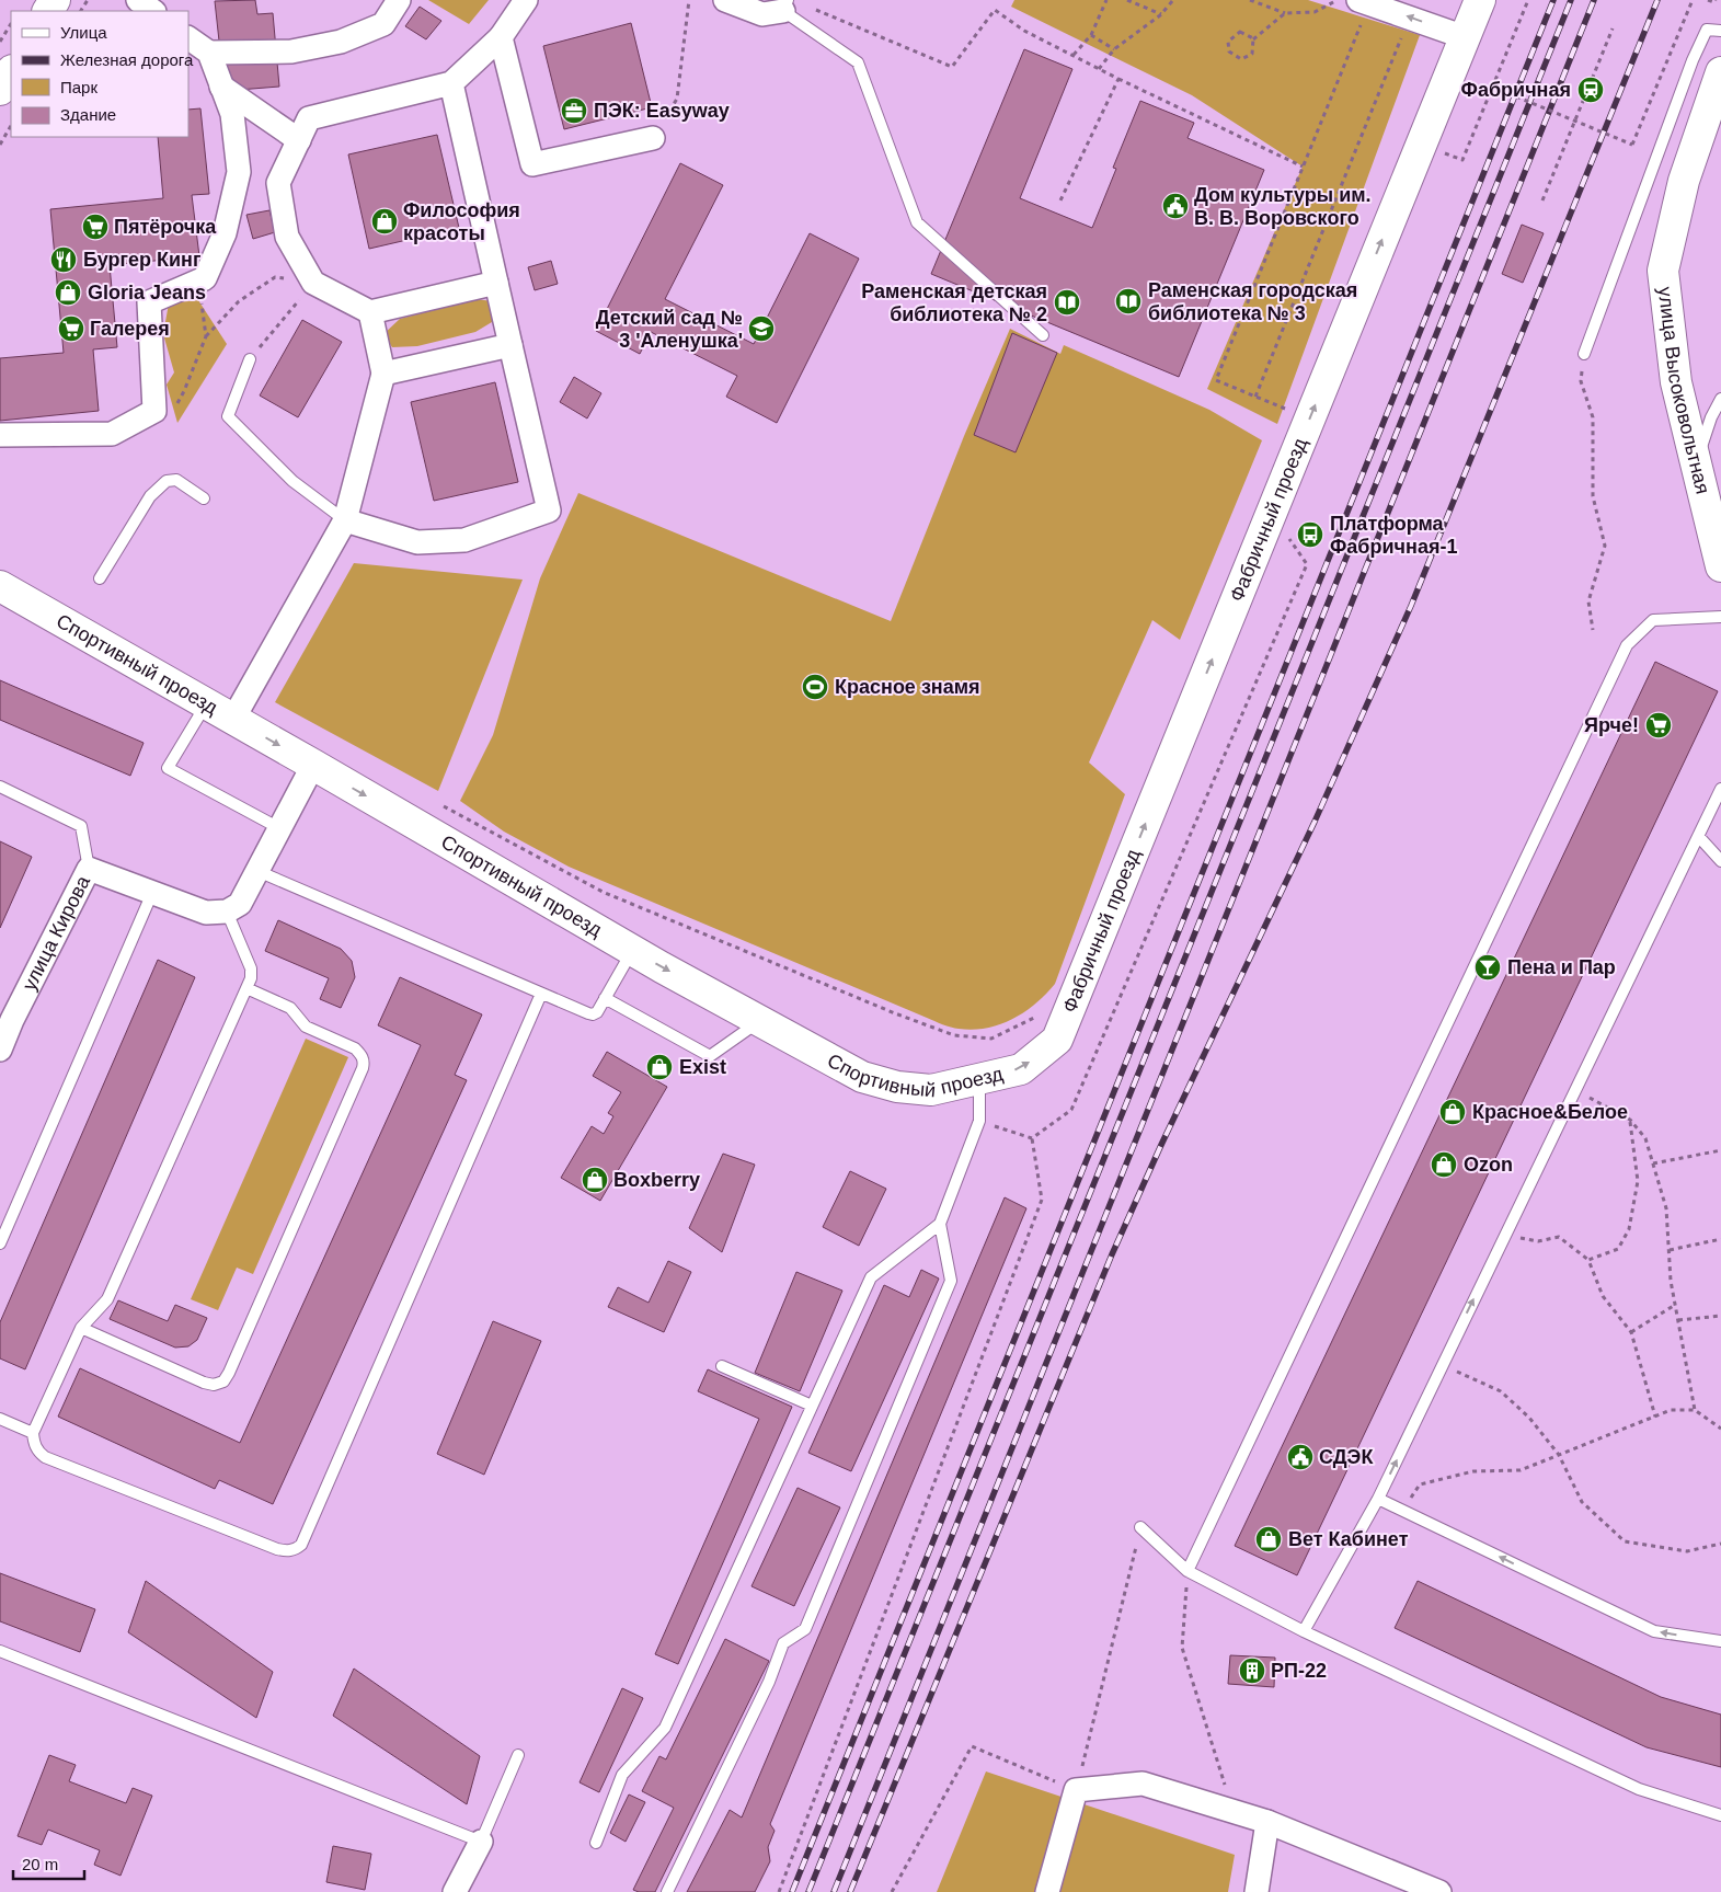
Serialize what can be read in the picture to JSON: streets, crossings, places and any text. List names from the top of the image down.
{
  "streets": {
    "main road": ["улица Высоковольтная", "Фабричный проезд", "Спортивный проезд"],
    "street": ["улица Кирова"]
  },
  "crossings": [
    ["Фабричный проезд", "Спортивный проезд"]
  ],
  "one_way": ["Фабричный проезд", "Спортивный проезд"],
  "places": {
    "station": ["Фабричная"],
    "office": ["ПЭК: Easyway"],
    "public building": ["Дом культуры им. В. В. Воровского", "СДЭК"],
    "shop": [
      "Философия красоты",
      "Gloria Jeans",
      "Exist",
      "Красное&Белое",
      "Ozon",
      "Boxberry",
      "Вет Кабинет"
    ],
    "supermarket": ["Пятёрочка", "Галерея", "Ярче!"],
    "restaurant": ["Бургер Кинг"],
    "library": ["Раменская городская библиотека № 3", "Раменская детская библиотека № 2"],
    "school or university": ["Детский сад № 3 'Аленушка'"],
    "bus stop": ["Платформа Фабричная-1"],
    "sports": ["Красное знамя"],
    "bar": ["Пена и Пар"],
    "building": ["РП-22"]
  },
  "legend": [
    "Улица",
    "Железная дорога",
    "Парк",
    "Здание"
  ],
  "scale_bar": "20 m"
}
